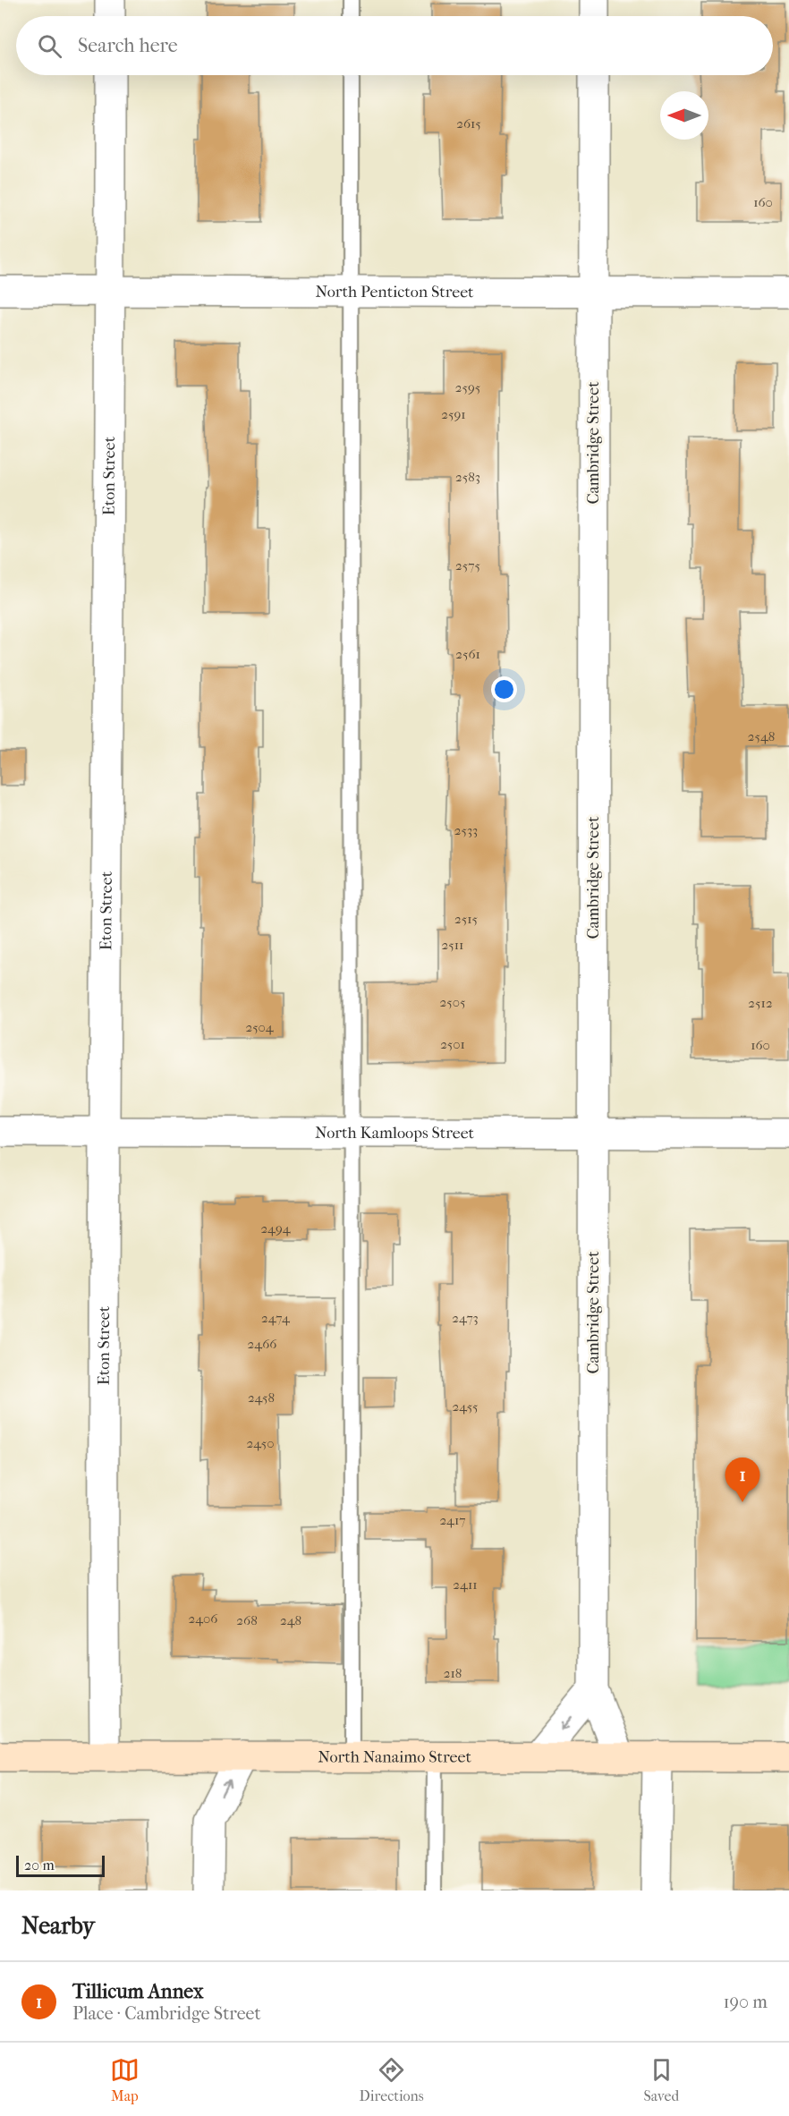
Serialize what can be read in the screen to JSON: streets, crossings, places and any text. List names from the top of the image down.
{
  "streets": {
    "main road": ["North Nanaimo Street"],
    "street": [
      "North Penticton Street",
      "Cambridge Street",
      "Eton Street",
      "North Kamloops Street"
    ]
  },
  "crossings": [
    ["North Penticton Street", "Cambridge Street"],
    ["North Penticton Street", "Eton Street"],
    ["Cambridge Street", "North Kamloops Street"],
    ["Cambridge Street", "North Nanaimo Street"],
    ["Eton Street", "North Kamloops Street"],
    ["Eton Street", "North Nanaimo Street"]
  ],
  "house_numbers": [
    "2615",
    "160",
    "2595",
    "2591",
    "2583",
    "2575",
    "2561",
    "2548",
    "2533",
    "2515",
    "2511",
    "2505",
    "2512",
    "2504",
    "2501",
    "160",
    "2494",
    "2474",
    "2473",
    "2466",
    "2458",
    "2455",
    "2450",
    "2417",
    "2411",
    "2406",
    "268",
    "248",
    "218"
  ],
  "scale_bar": "20 m",
  "north": "left",
  "page": {
    "search": "Search here",
    "pins": "1",
    "scale": "20 m",
    "heading": "Nearby",
    "list": [
      {
        "mark": "1",
        "name": "Tillicum Annex",
        "note": "Place · Cambridge Street",
        "value": "190 m"
      }
    ],
    "nav": ["Map", "Directions", "Saved"]
  }
}
